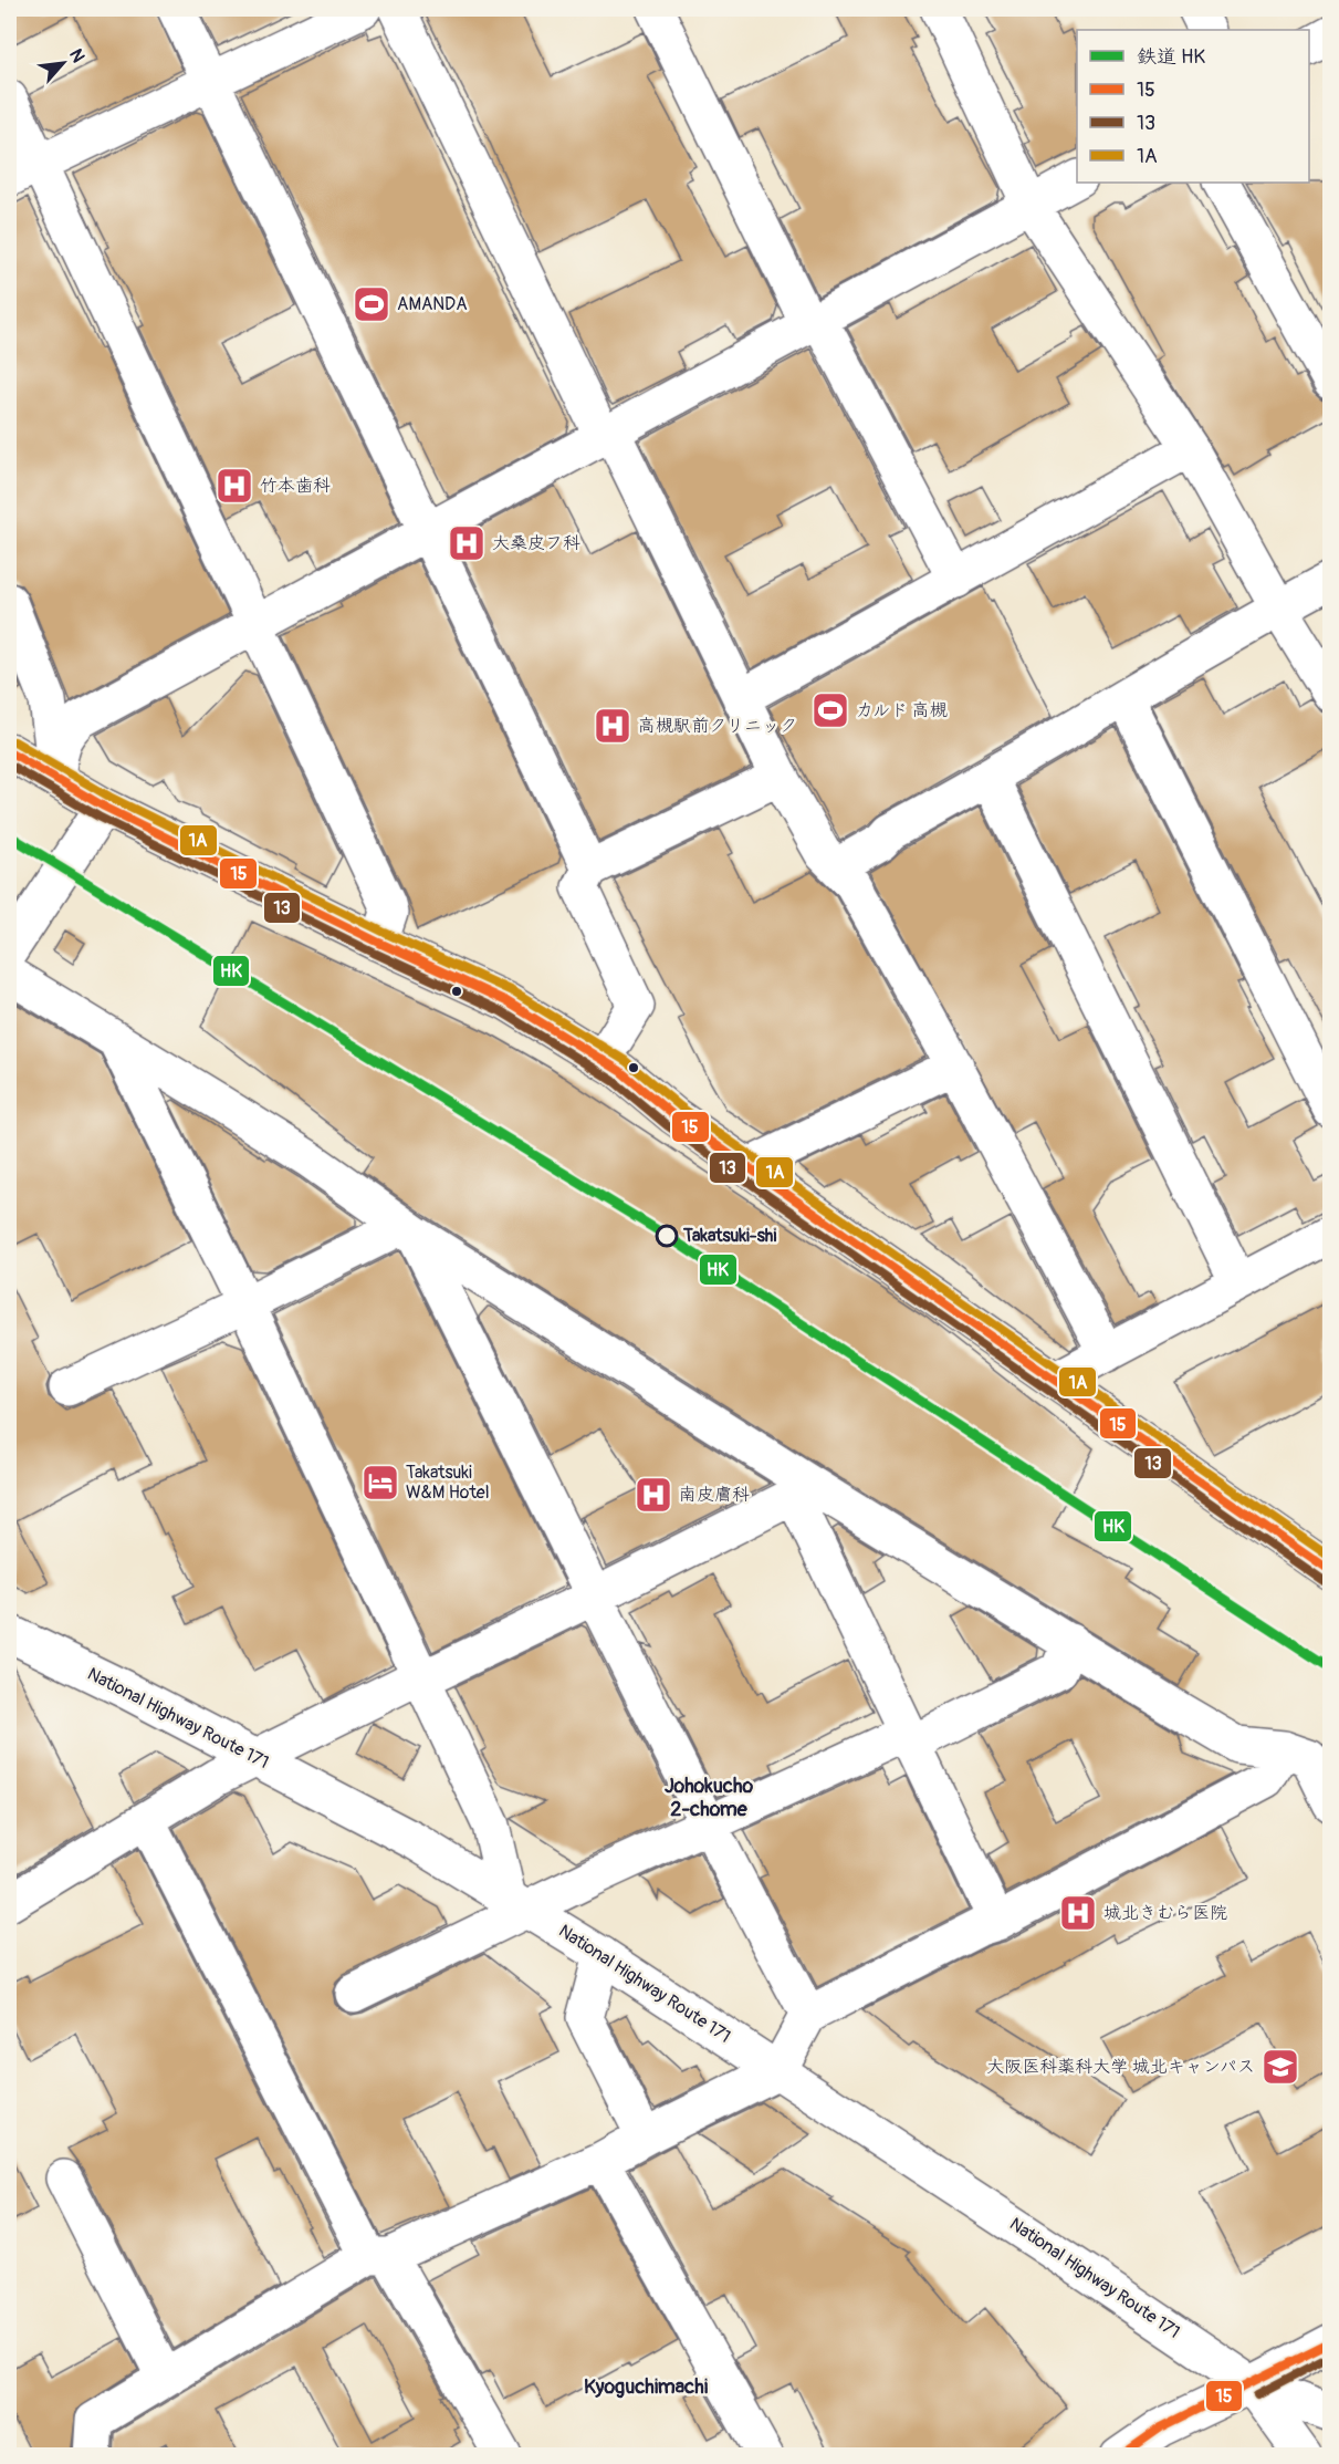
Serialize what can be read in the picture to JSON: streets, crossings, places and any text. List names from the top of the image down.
{
  "streets": {
    "main road": ["National Highway Route 171"]
  },
  "districts": ["Johokucho 2-chome", "Kyoguchimachi"],
  "places": {
    "sports": ["AMANDA", "カルド 高槻"],
    "hospital": [
      "竹本歯科",
      "大桑皮フ科",
      "高槻駅前クリニック",
      "南皮膚科",
      "城北きむら医院"
    ],
    "other": ["Takatsuki-shi"],
    "hotel": ["Takatsuki W&M Hotel"],
    "school or university": ["大阪医科薬科大学 城北キャンパス"]
  },
  "lines": [
    "transit line 1A",
    "transit line 15",
    "transit line 13",
    "rail line HK"
  ],
  "legend": [
    "鉄道 HK",
    "15",
    "13",
    "1A"
  ],
  "north": "top right"
}
